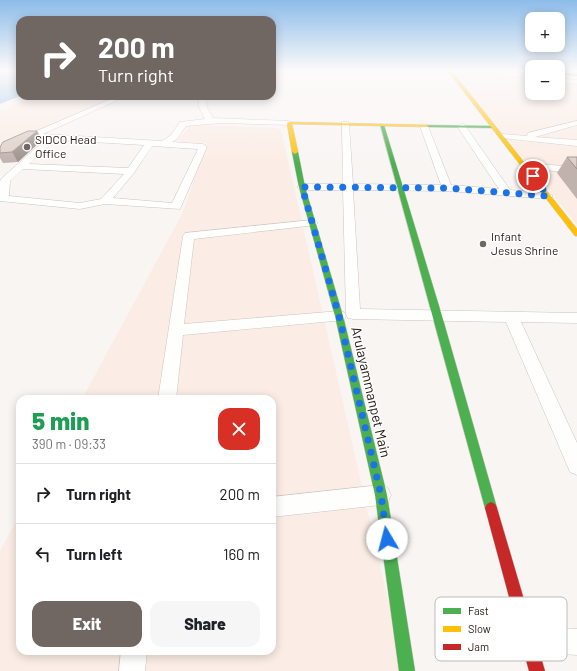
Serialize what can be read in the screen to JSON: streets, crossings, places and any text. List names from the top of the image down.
{
  "streets": {
    "street": ["Arulayammanpet Main"]
  },
  "places": ["SIDCO Head Office", "Infant Jesus Shrine"],
  "legend": ["Fast", "Slow", "Jam"],
  "page": {
    "map_buttons": ["+", "−"],
    "turn": ["200 m", "Turn right"],
    "heading": ["5 min", "390 m · 09:33"],
    "list": [
      {
        "name": "Turn right",
        "value": "200 m"
      },
      {
        "name": "Turn left",
        "value": "160 m"
      }
    ],
    "buttons": ["Exit", "Share"]
  }
}
